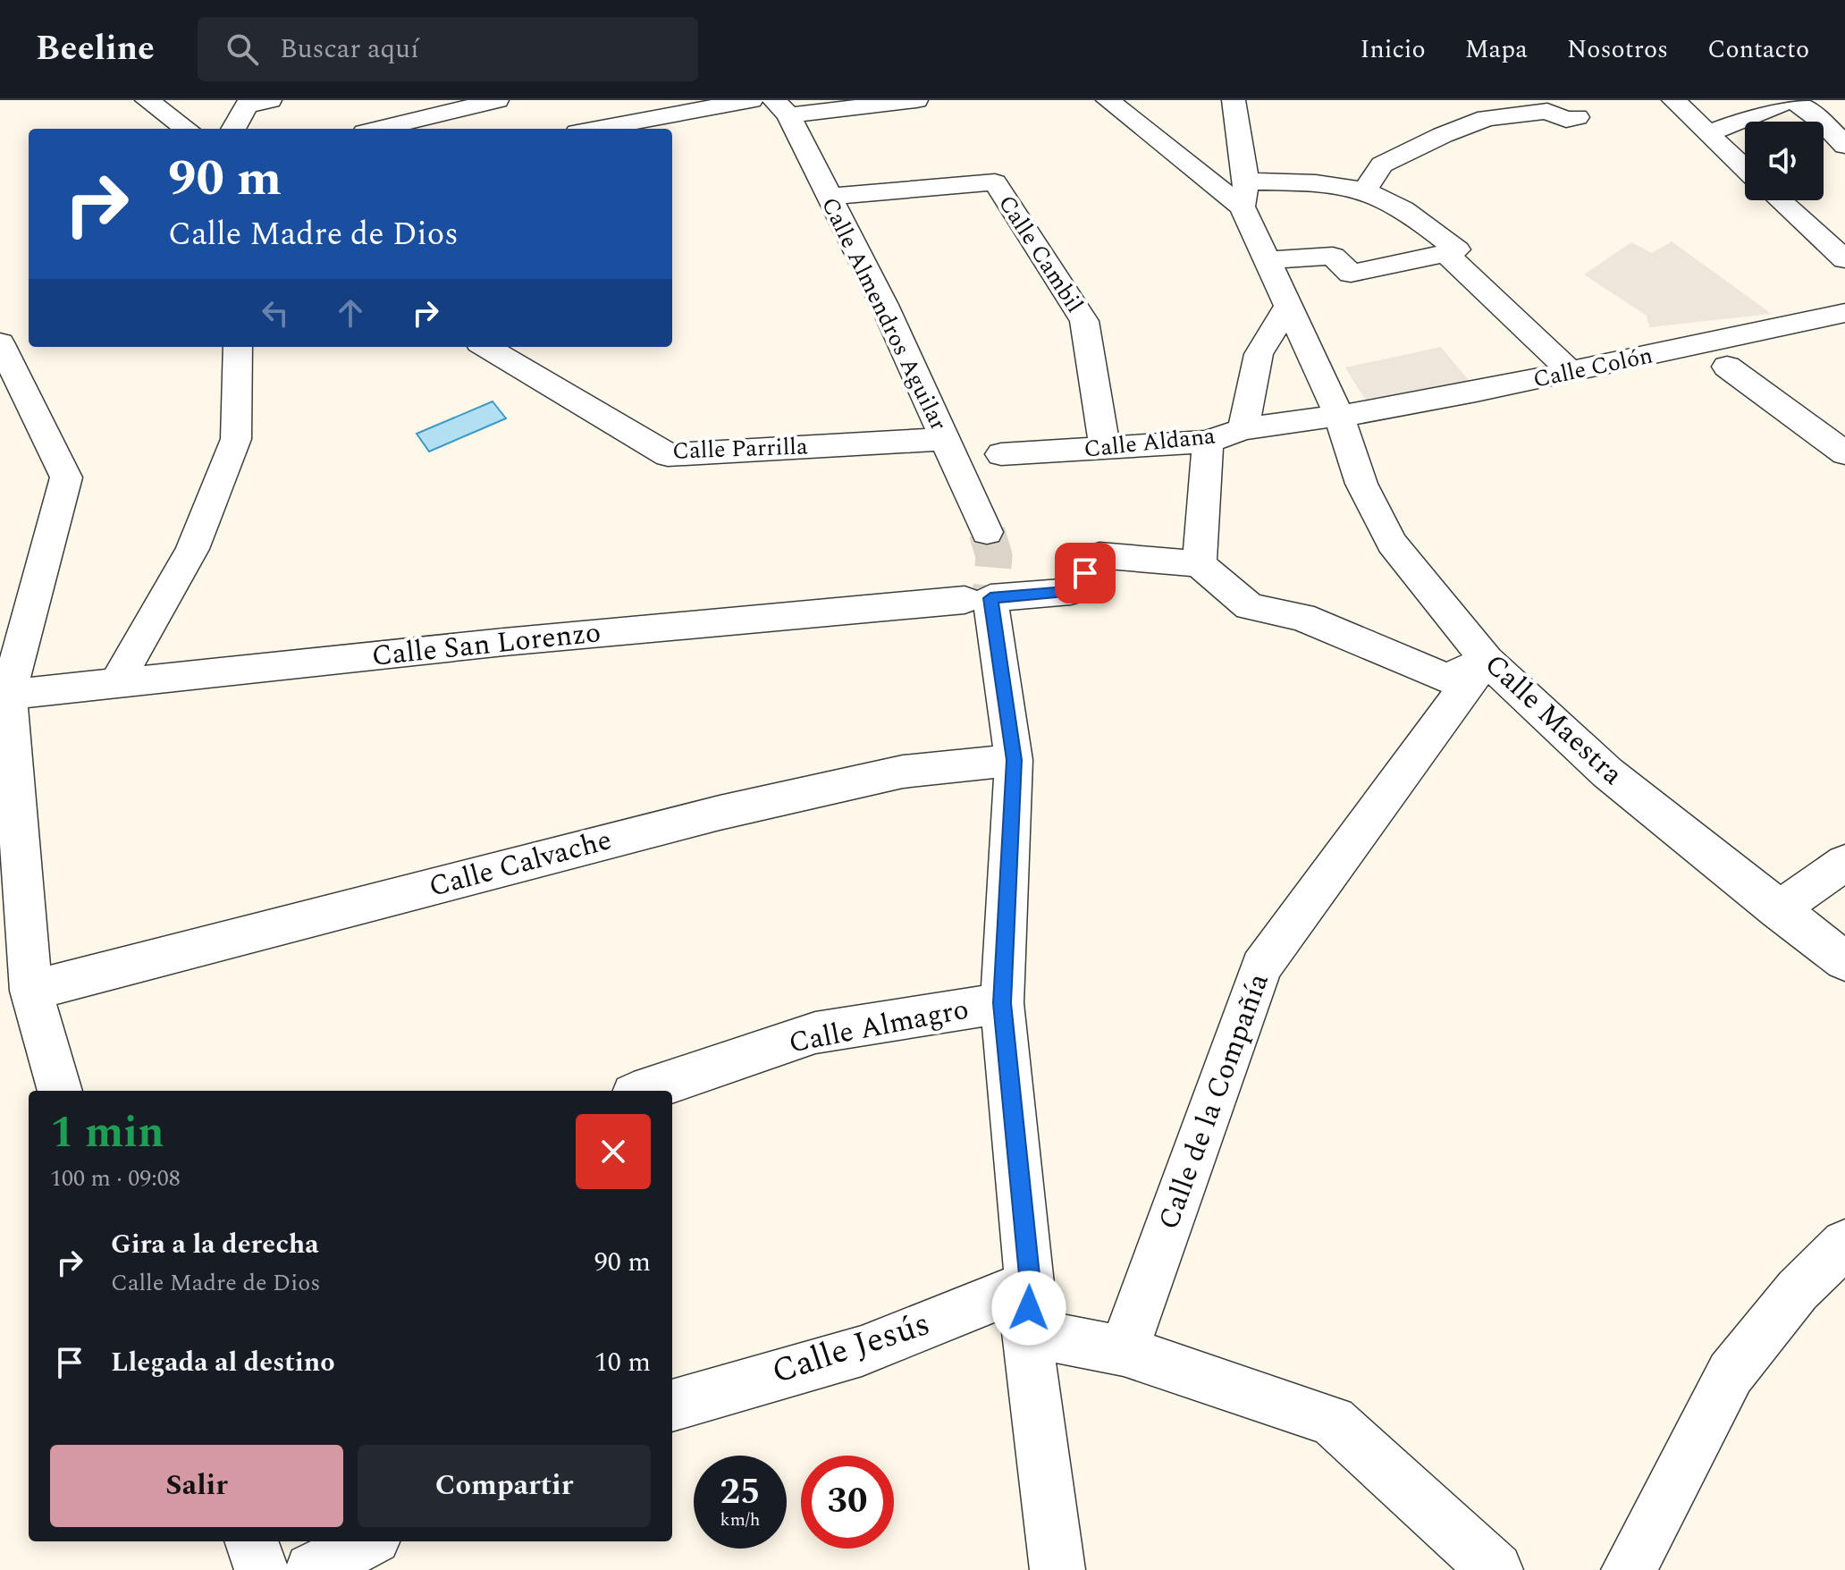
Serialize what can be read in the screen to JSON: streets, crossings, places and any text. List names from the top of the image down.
{
  "streets": {
    "street": [
      "Calle Cambil",
      "Calle Almendros Aguilar",
      "Calle Colón",
      "Calle Aldana",
      "Calle Parrilla",
      "Calle San Lorenzo",
      "Calle Maestra",
      "Calle Calvache",
      "Calle Almagro",
      "Calle de la Compañía",
      "Calle Jesús"
    ]
  },
  "crossings": [
    ["Calle Cambil", "Calle Almendros Aguilar"],
    ["Calle Cambil", "Calle Aldana"],
    ["Calle Almendros Aguilar", "Calle Parrilla"],
    ["Calle Colón", "Calle Aldana"],
    ["Calle Colón", "Calle Maestra"],
    ["Calle Aldana", "Calle Maestra"],
    ["Calle Maestra", "Calle de la Compañía"]
  ],
  "page": {
    "header": "Beeline",
    "search": "Buscar aquí",
    "nav": [
      "Inicio",
      "Mapa",
      "Nosotros",
      "Contacto"
    ],
    "turn": ["90 m", "Calle Madre de Dios"],
    "heading": ["1 min", "100 m · 09:08"],
    "list": [
      {
        "name": "Gira a la derecha",
        "note": "Calle Madre de Dios",
        "value": "90 m"
      },
      {
        "name": "Llegada al destino",
        "value": "10 m"
      }
    ],
    "buttons": ["Salir", "Compartir"],
    "speed": "25 km/h",
    "limit": "30"
  }
}
